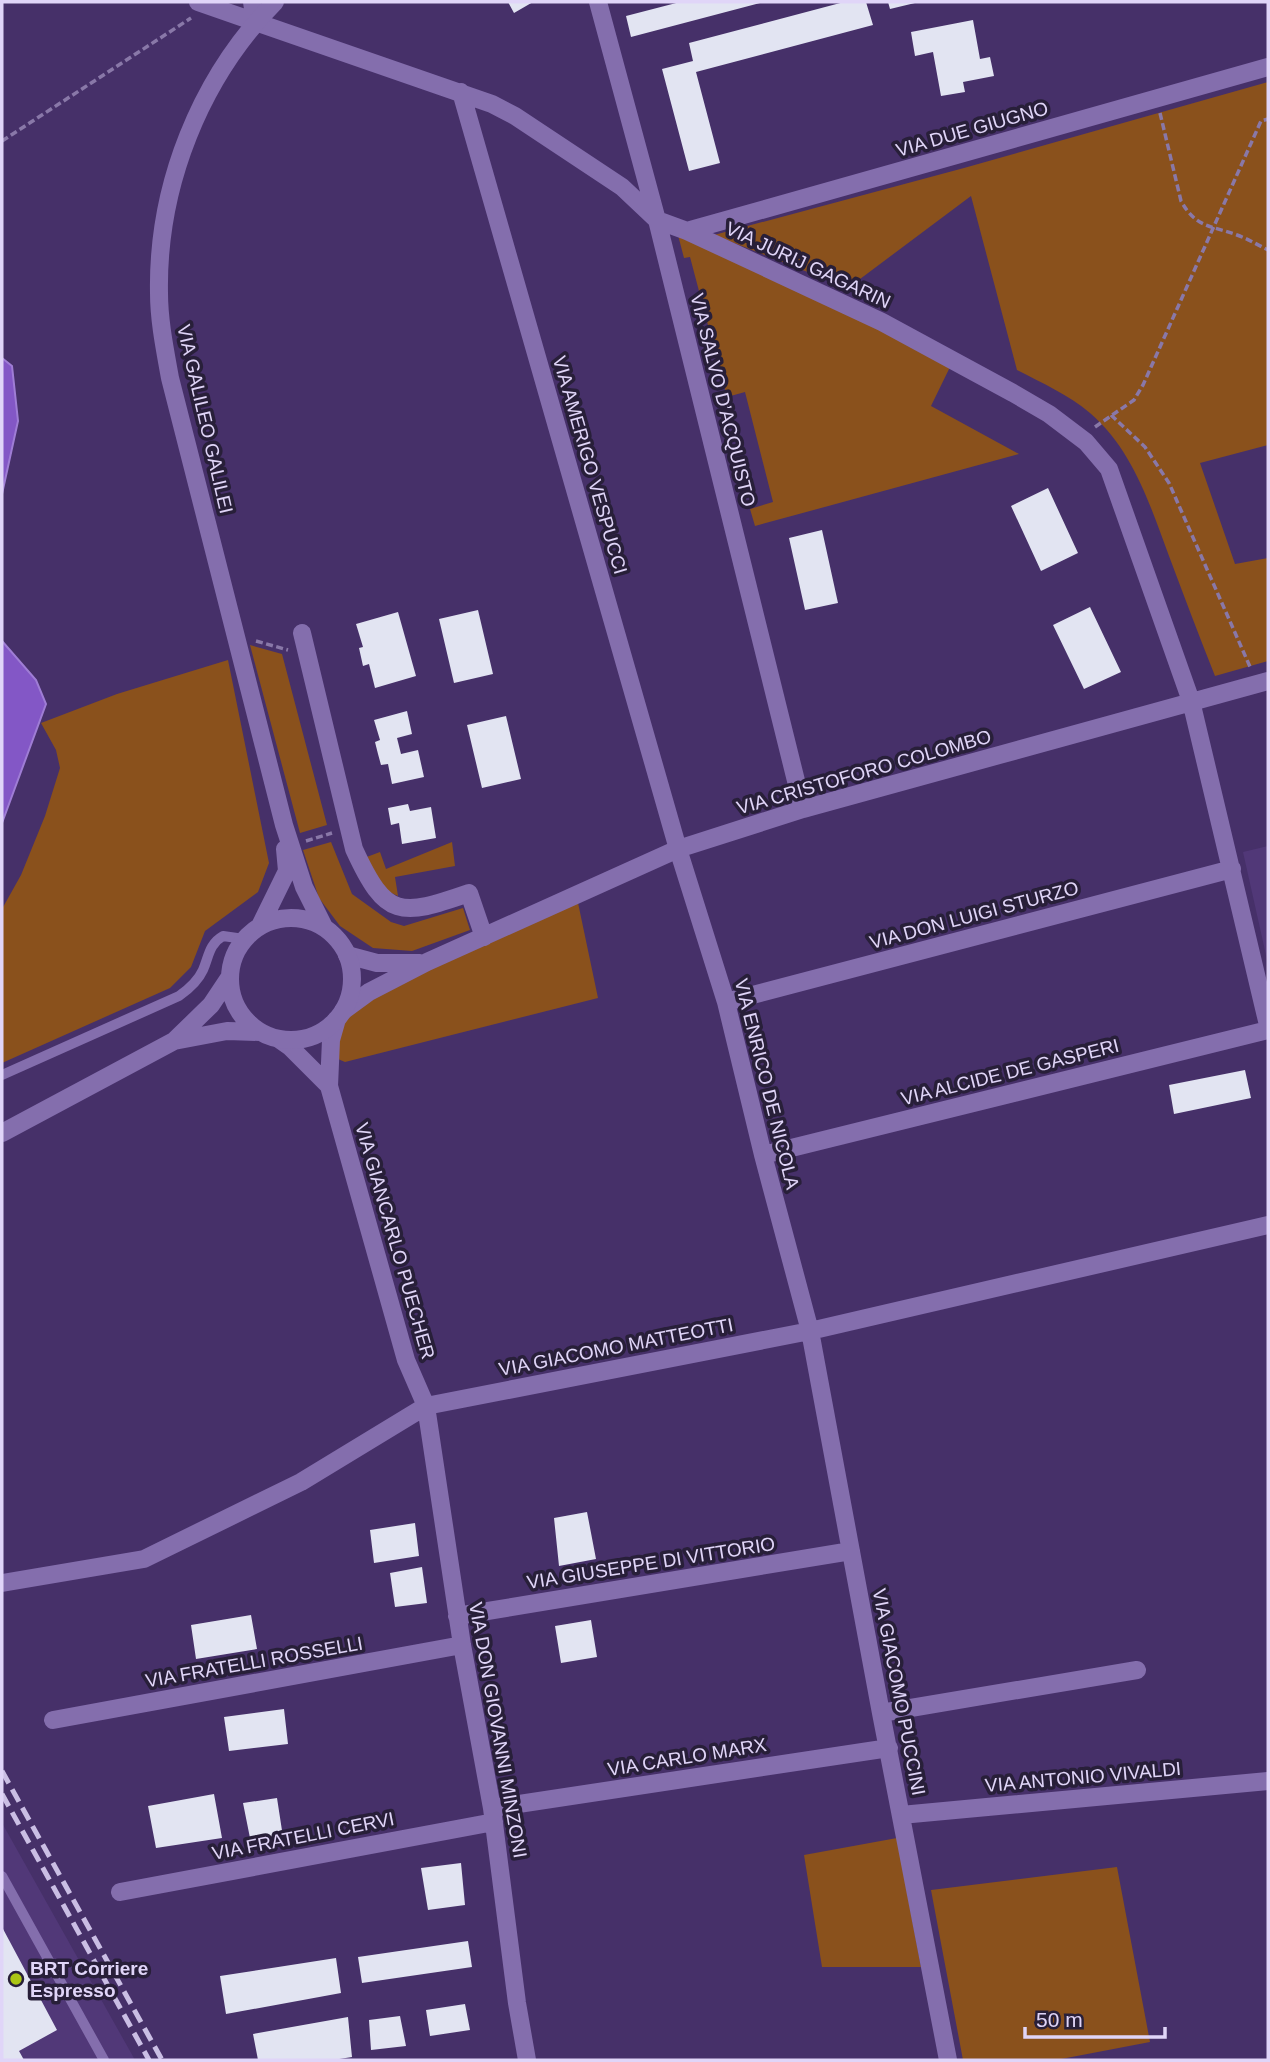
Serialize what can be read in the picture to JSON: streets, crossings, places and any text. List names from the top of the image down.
{
  "streets": {
    "street": [
      "VIA DUE GIUGNO",
      "VIA JURIJ GAGARIN",
      "VIA SALVO D’ACQUISTO",
      "VIA GALILEO GALILEI",
      "VIA AMERIGO VESPUCCI",
      "VIA CRISTOFORO COLOMBO",
      "VIA DON LUIGI STURZO",
      "VIA ALCIDE DE GASPERI",
      "VIA ENRICO DE NICOLA",
      "VIA GIANCARLO PUECHER",
      "VIA GIACOMO MATTEOTTI",
      "VIA GIUSEPPE DI VITTORIO",
      "VIA FRATELLI ROSSELLI",
      "VIA GIACOMO PUCCINI",
      "VIA DON GIOVANNI MINZONI",
      "VIA CARLO MARX",
      "VIA ANTONIO VIVALDI",
      "VIA FRATELLI CERVI"
    ]
  },
  "crossings": [
    ["VIA DUE GIUGNO", "VIA JURIJ GAGARIN"],
    ["VIA JURIJ GAGARIN", "VIA SALVO D’ACQUISTO"],
    ["VIA JURIJ GAGARIN", "VIA GALILEO GALILEI"],
    ["VIA JURIJ GAGARIN", "VIA AMERIGO VESPUCCI"],
    ["VIA JURIJ GAGARIN", "VIA CRISTOFORO COLOMBO"],
    ["VIA JURIJ GAGARIN", "VIA DON LUIGI STURZO"],
    ["VIA JURIJ GAGARIN", "VIA ALCIDE DE GASPERI"],
    ["VIA SALVO D’ACQUISTO", "VIA CRISTOFORO COLOMBO"],
    ["VIA GALILEO GALILEI", "VIA CRISTOFORO COLOMBO"],
    ["VIA GALILEO GALILEI", "VIA GIANCARLO PUECHER"],
    ["VIA AMERIGO VESPUCCI", "VIA CRISTOFORO COLOMBO"],
    ["VIA AMERIGO VESPUCCI", "VIA ENRICO DE NICOLA"],
    ["VIA CRISTOFORO COLOMBO", "VIA ENRICO DE NICOLA"],
    ["VIA CRISTOFORO COLOMBO", "VIA GIANCARLO PUECHER"],
    ["VIA DON LUIGI STURZO", "VIA ENRICO DE NICOLA"],
    ["VIA ALCIDE DE GASPERI", "VIA ENRICO DE NICOLA"],
    ["VIA ENRICO DE NICOLA", "VIA GIACOMO MATTEOTTI"],
    ["VIA ENRICO DE NICOLA", "VIA GIACOMO PUCCINI"],
    ["VIA GIANCARLO PUECHER", "VIA GIACOMO MATTEOTTI"],
    ["VIA GIANCARLO PUECHER", "VIA DON GIOVANNI MINZONI"],
    ["VIA GIACOMO MATTEOTTI", "VIA GIACOMO PUCCINI"],
    ["VIA GIACOMO MATTEOTTI", "VIA DON GIOVANNI MINZONI"],
    ["VIA GIUSEPPE DI VITTORIO", "VIA GIACOMO PUCCINI"],
    ["VIA GIUSEPPE DI VITTORIO", "VIA DON GIOVANNI MINZONI"],
    ["VIA FRATELLI ROSSELLI", "VIA DON GIOVANNI MINZONI"],
    ["VIA GIACOMO PUCCINI", "VIA CARLO MARX"],
    ["VIA GIACOMO PUCCINI", "VIA ANTONIO VIVALDI"],
    ["VIA DON GIOVANNI MINZONI", "VIA CARLO MARX"],
    ["VIA DON GIOVANNI MINZONI", "VIA FRATELLI CERVI"],
    ["VIA CARLO MARX", "VIA FRATELLI CERVI"]
  ],
  "places": ["BRT Corriere Espresso"],
  "scale_bar": "50 m"
}
